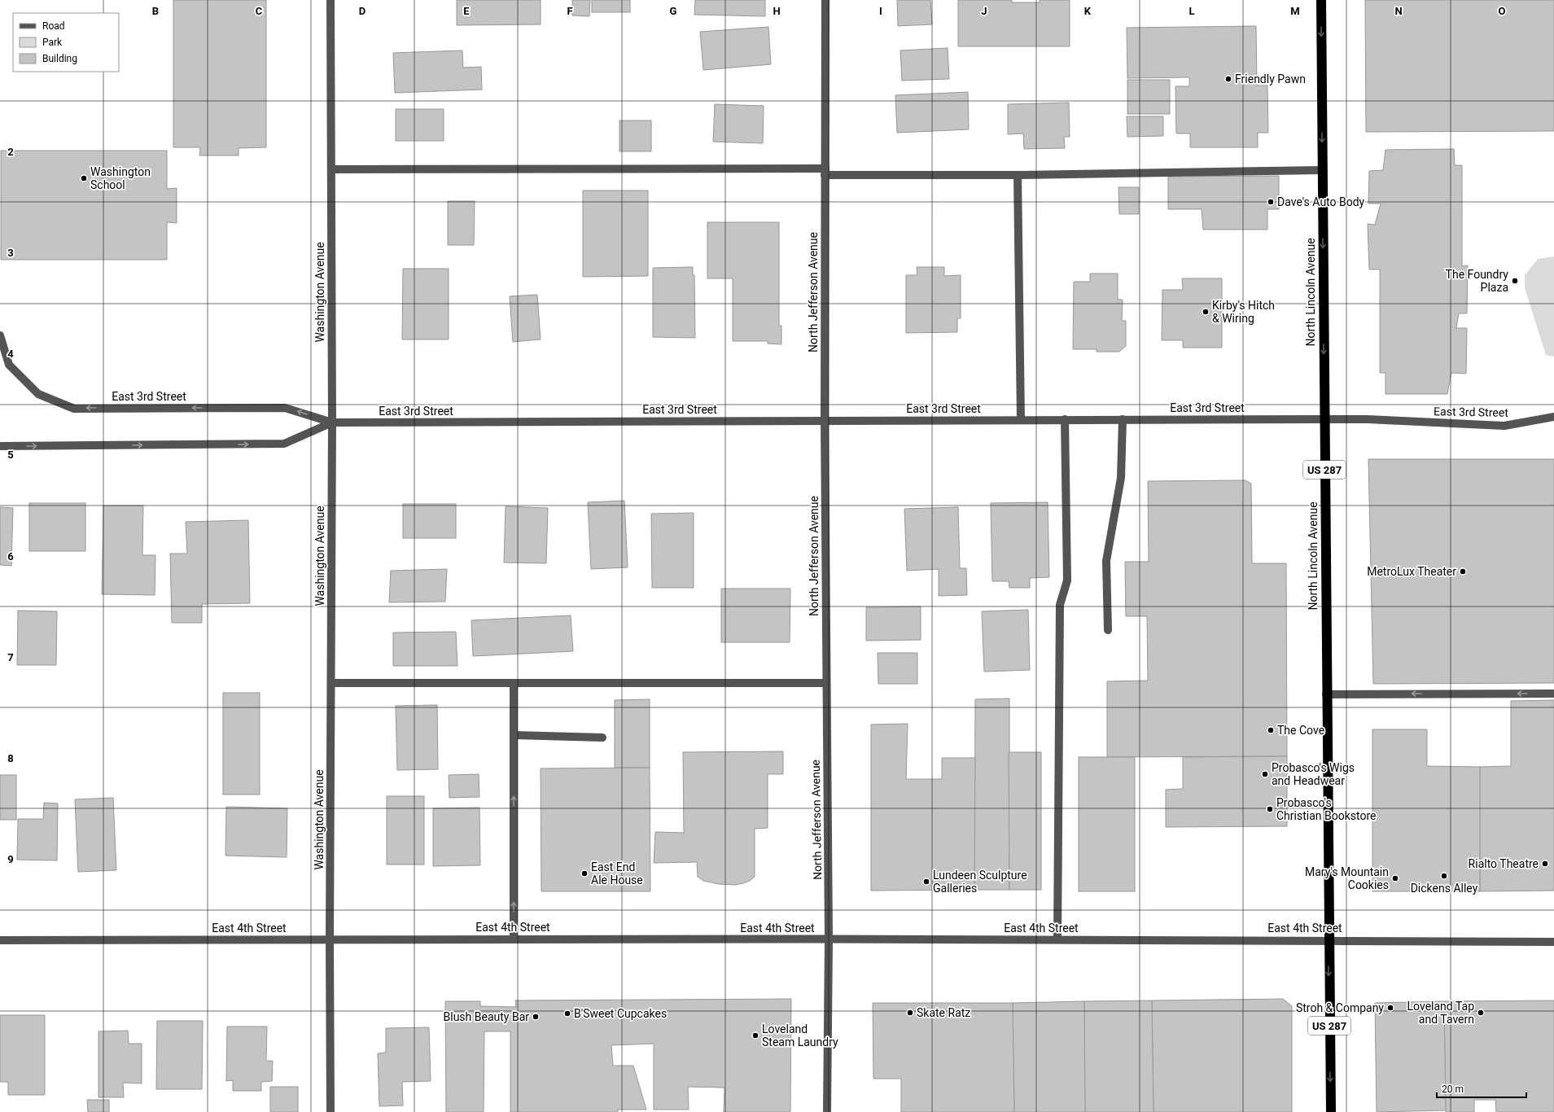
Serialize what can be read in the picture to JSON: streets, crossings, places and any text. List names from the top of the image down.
{
  "streets": {
    "highway": ["North Lincoln Avenue", "US 287"],
    "street": [
      "Washington Avenue",
      "North Jefferson Avenue",
      "East 3rd Street",
      "East 4th Street"
    ]
  },
  "crossings": [
    ["Washington Avenue", "East 3rd Street"],
    ["Washington Avenue", "East 4th Street"],
    ["North Jefferson Avenue", "East 3rd Street"],
    ["North Jefferson Avenue", "East 4th Street"],
    ["North Lincoln Avenue", "East 3rd Street"],
    ["North Lincoln Avenue", "East 4th Street"]
  ],
  "one_way": ["North Lincoln Avenue"],
  "places": [
    "Friendly Pawn",
    "Washington School",
    "Dave's Auto Body",
    "The Foundry Plaza",
    "Kirby's Hitch & Wiring",
    "MetroLux Theater",
    "The Cove",
    "Probasco's Wigs and Headwear",
    "Probasco's Christian Bookstore",
    "Rialto Theatre",
    "East End Ale House",
    "Dickens Alley",
    "Mary's Mountain Cookies",
    "Lundeen Sculpture Galleries",
    "Stroh & Company",
    "Skate Ratz",
    "Loveland Tap and Tavern",
    "B'Sweet Cupcakes",
    "Blush Beauty Bar",
    "Loveland Steam Laundry"
  ],
  "legend": ["Road", "Park", "Building"],
  "scale_bar": "20 m",
  "grid": {
    "columns": [
      "B",
      "C",
      "D",
      "E",
      "F",
      "G",
      "H",
      "I",
      "J",
      "K",
      "L",
      "M",
      "N",
      "O"
    ],
    "rows": [
      "2",
      "3",
      "4",
      "5",
      "6",
      "7",
      "8",
      "9"
    ]
  }
}
